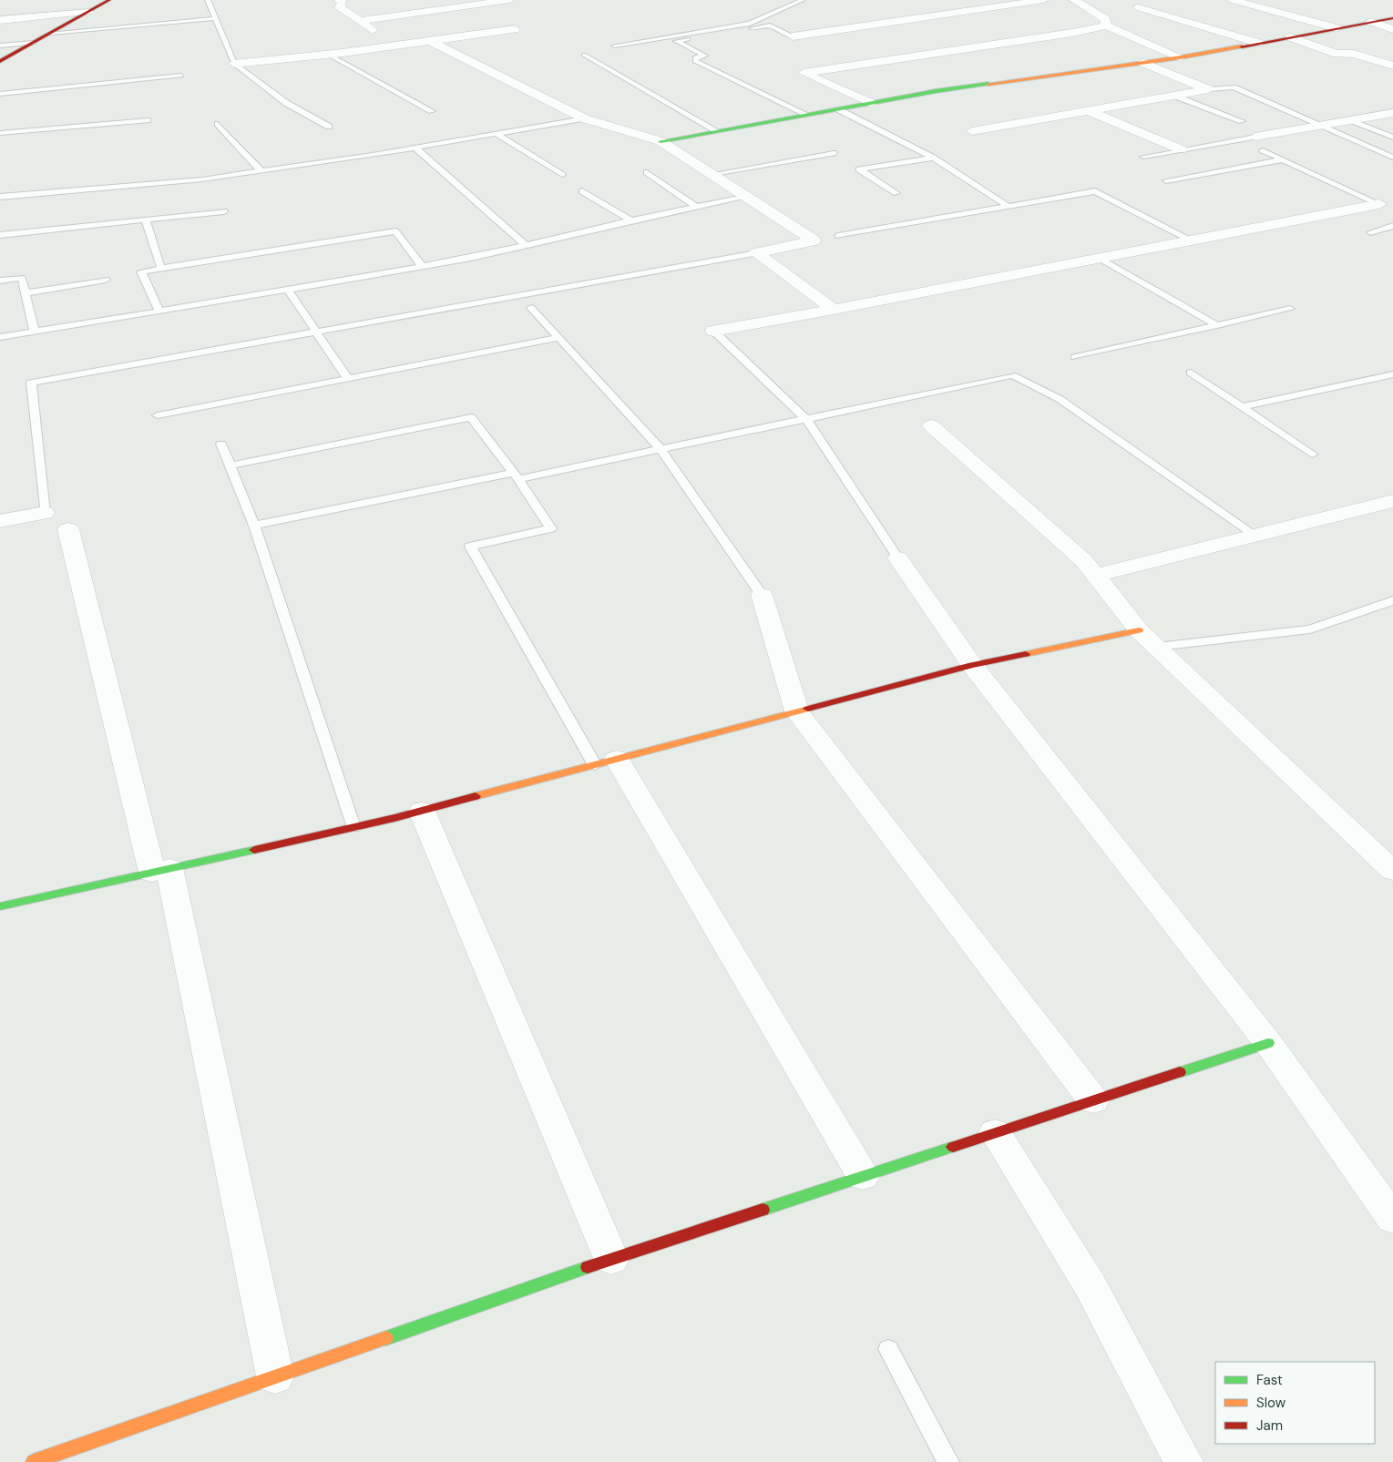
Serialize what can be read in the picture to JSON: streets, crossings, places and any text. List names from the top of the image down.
{
  "legend": ["Fast", "Slow", "Jam"]
}
